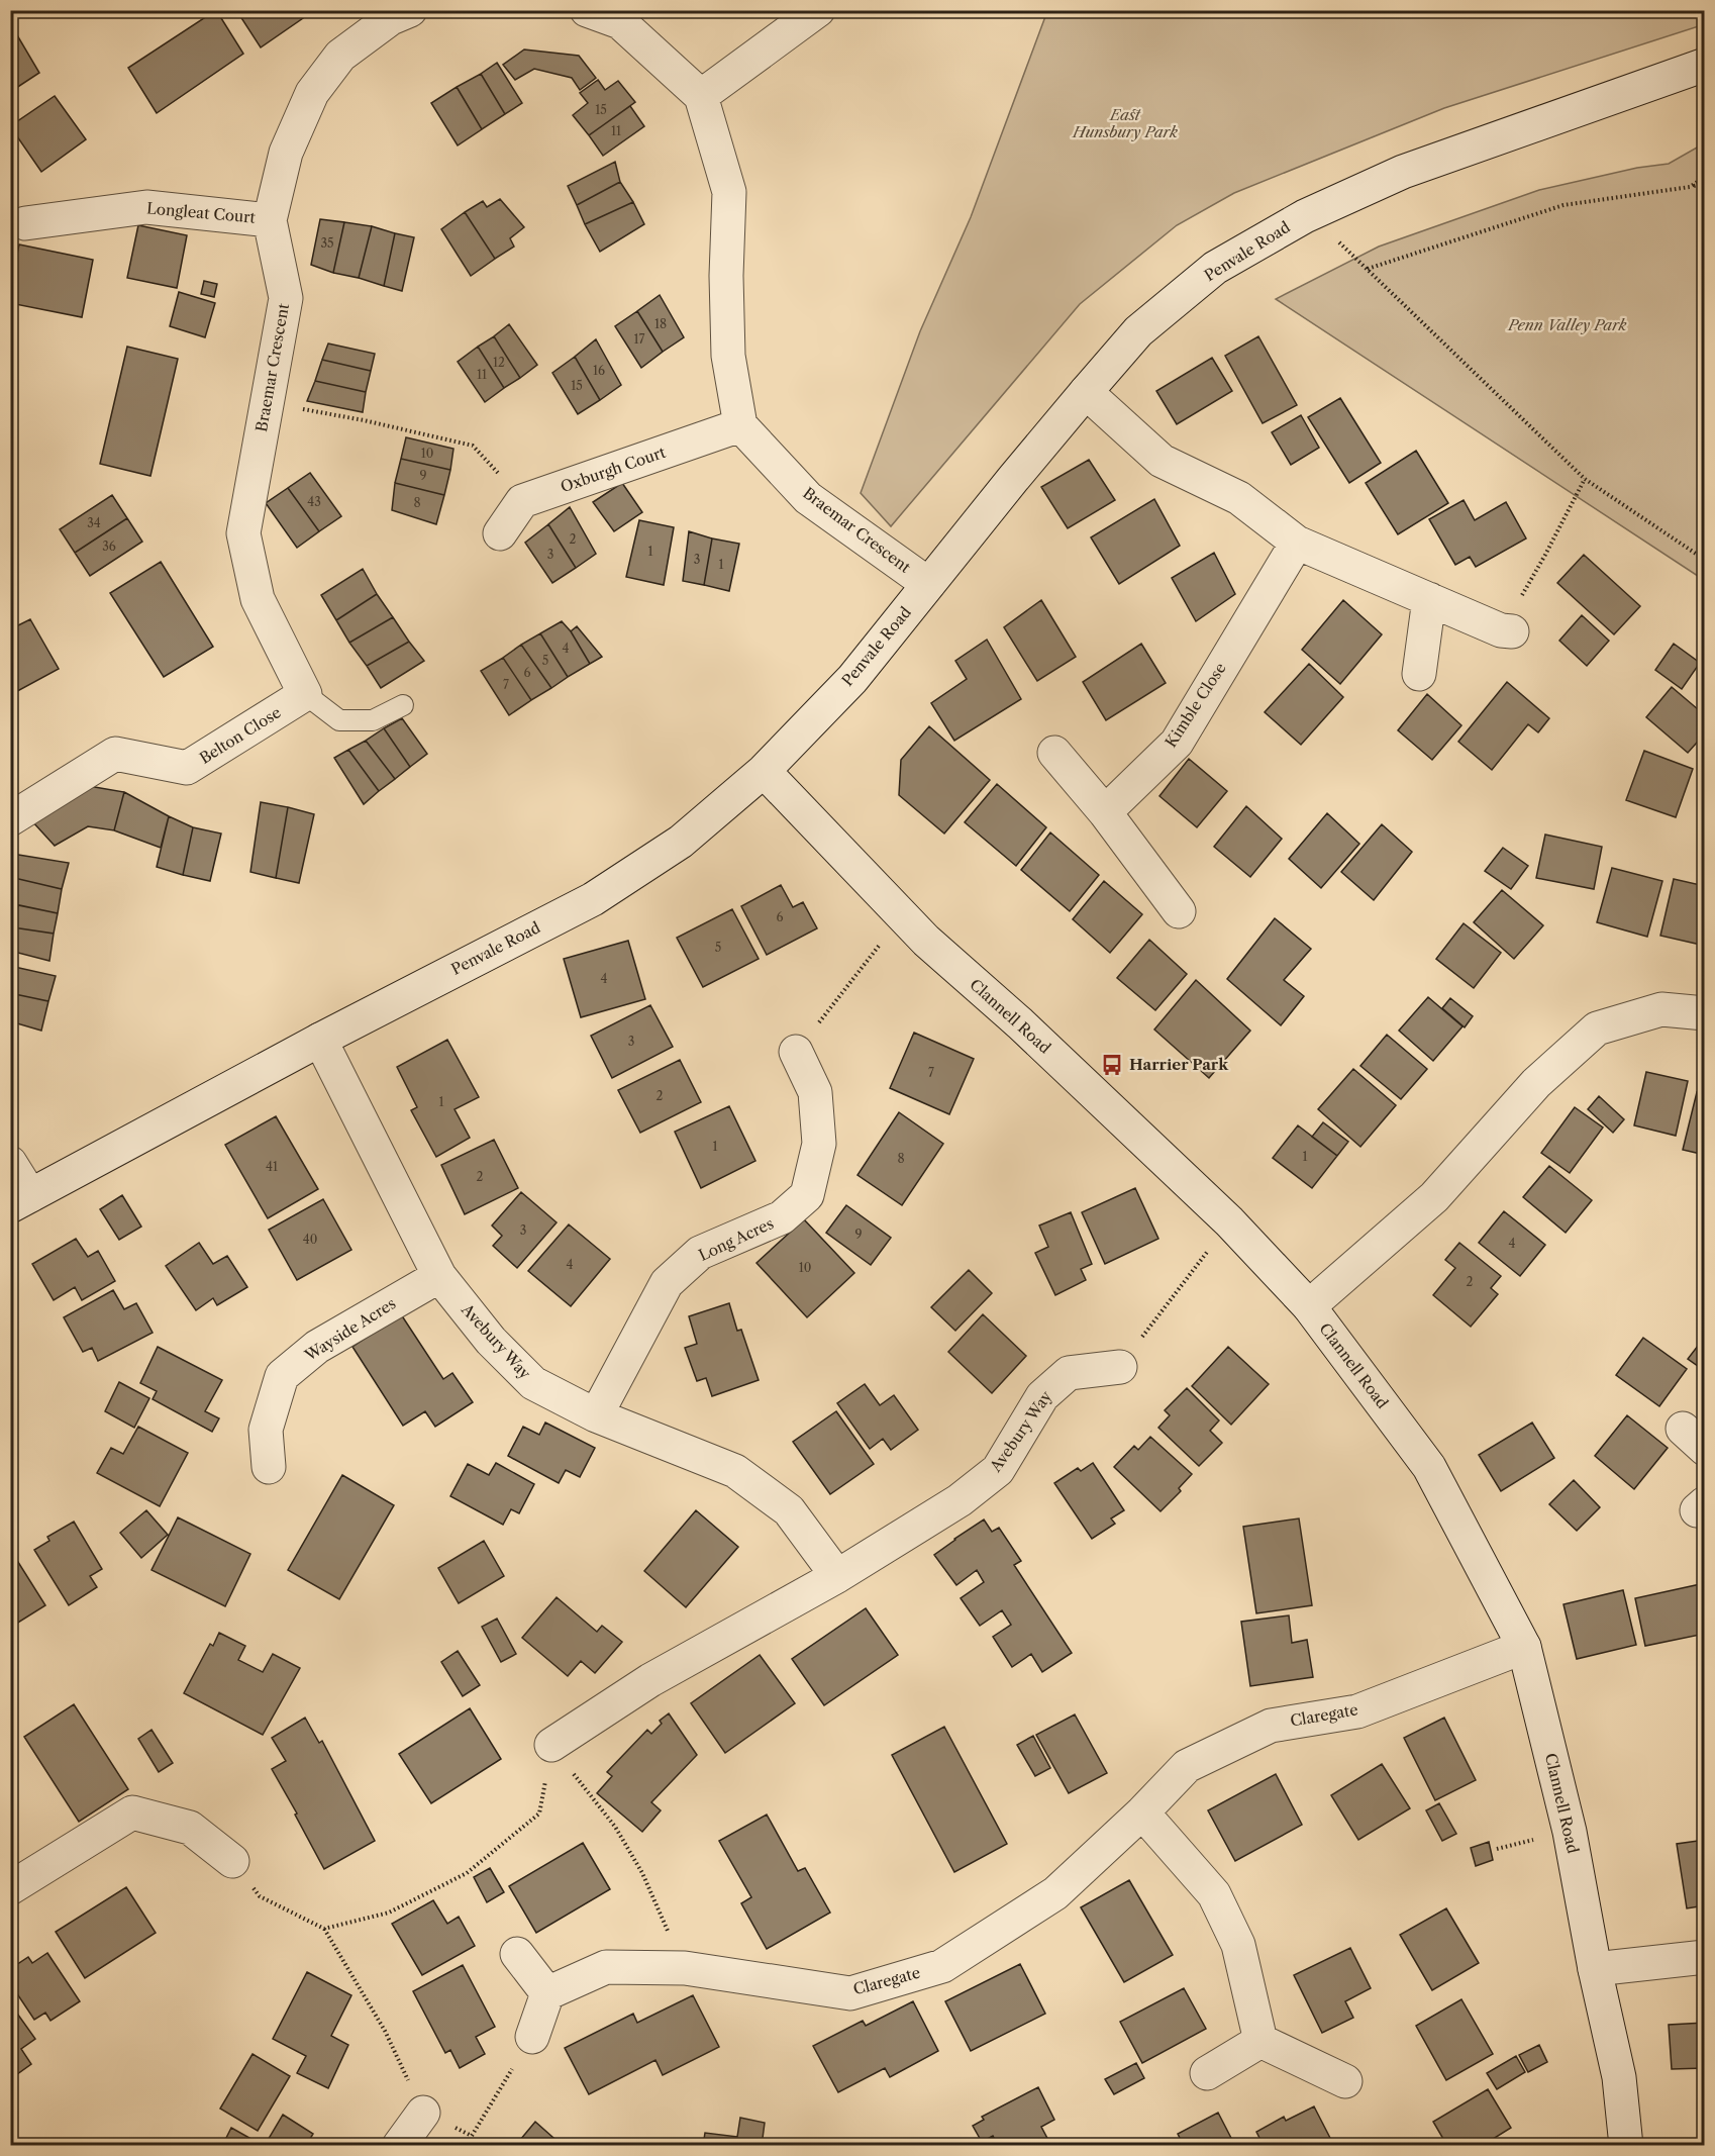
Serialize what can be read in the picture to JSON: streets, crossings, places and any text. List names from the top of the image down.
{
  "streets": {
    "street": [
      "Longleat Court",
      "Penvale Road",
      "Braemar Crescent",
      "Oxburgh Court",
      "Kimble Close",
      "Belton Close",
      "Clannell Road",
      "Long Acres",
      "Wayside Acres",
      "Avebury Way",
      "Claregate"
    ]
  },
  "crossings": [
    ["Longleat Court", "Braemar Crescent"],
    ["Penvale Road", "Braemar Crescent"],
    ["Penvale Road", "Clannell Road"],
    ["Penvale Road", "Avebury Way"],
    ["Braemar Crescent", "Oxburgh Court"],
    ["Braemar Crescent", "Belton Close"],
    ["Clannell Road", "Claregate"],
    ["Long Acres", "Avebury Way"],
    ["Wayside Acres", "Avebury Way"]
  ],
  "parks": ["East Hunsbury Park", "Penn Valley Park"],
  "places": {
    "bus stop": ["Harrier Park"]
  },
  "house_numbers": [
    "15",
    "11",
    "35",
    "18",
    "17",
    "12",
    "16",
    "11",
    "15",
    "10",
    "9",
    "43",
    "8",
    "34",
    "2",
    "36",
    "1",
    "3",
    "3",
    "1",
    "4",
    "5",
    "6",
    "7",
    "6",
    "5",
    "4",
    "3",
    "7",
    "2",
    "1",
    "1",
    "1",
    "8",
    "41",
    "2",
    "3",
    "9",
    "40",
    "4",
    "4",
    "10",
    "2"
  ]
}
